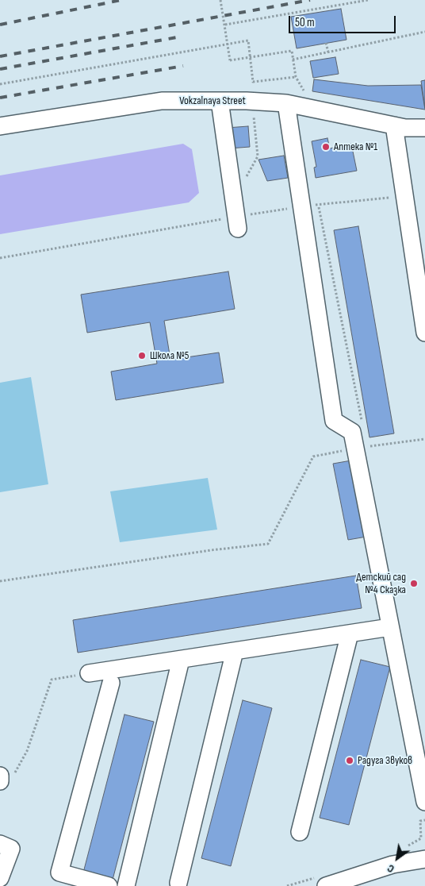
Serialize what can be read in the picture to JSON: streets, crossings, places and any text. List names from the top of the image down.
{
  "streets": {
    "street": ["Vokzalnaya Street"]
  },
  "places": [
    "Аптека №1",
    "Школа №5",
    "Детский сад №4 Сказка",
    "Радуга Звуков"
  ],
  "scale_bar": "50 m",
  "north": "bottom left"
}
